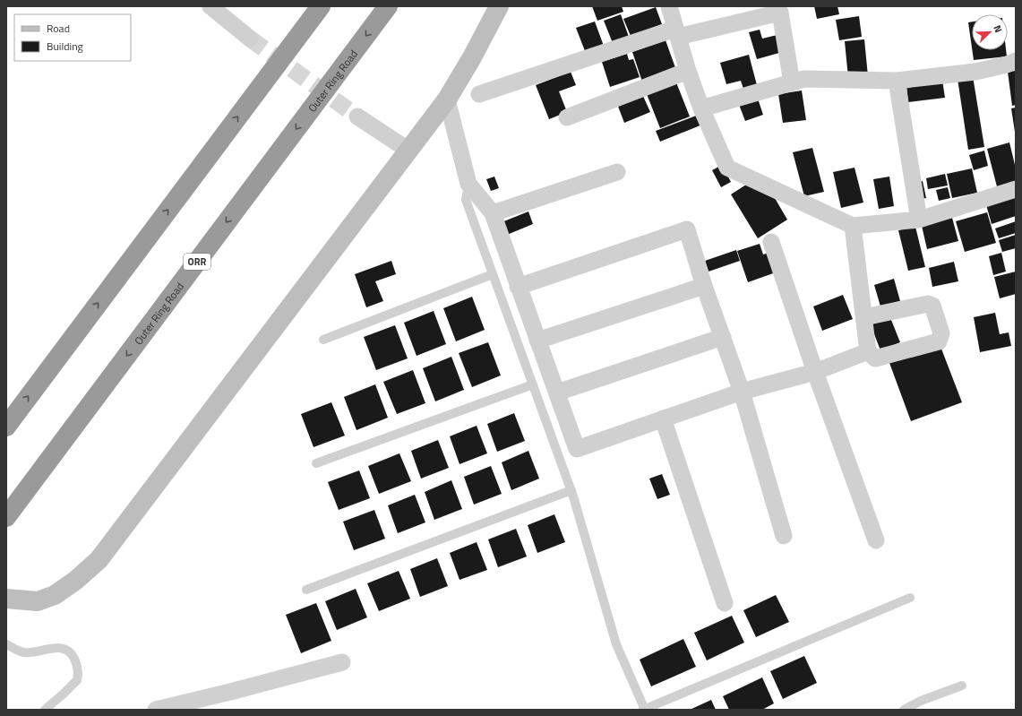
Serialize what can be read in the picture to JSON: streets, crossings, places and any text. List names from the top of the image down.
{
  "streets": {
    "highway": ["Outer Ring Road", "ORR"]
  },
  "legend": ["Road", "Building"],
  "north": "top right"
}
